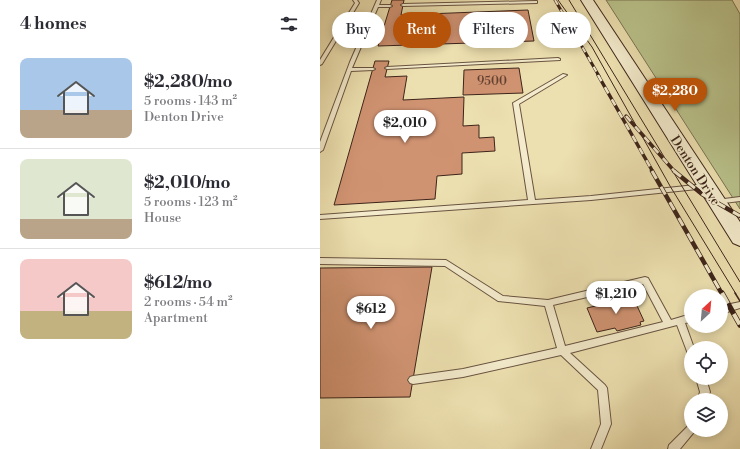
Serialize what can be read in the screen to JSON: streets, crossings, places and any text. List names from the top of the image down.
{
  "streets": {
    "main road": ["Denton Drive"]
  },
  "house_numbers": ["9500"],
  "north": "top right",
  "page": {
    "heading": "4 homes",
    "chip": [
      "Buy",
      "Rent",
      "Filters",
      "New"
    ],
    "list": [
      {
        "name": "$2,280/mo",
        "note": "5 rooms · 143 m² · Denton Drive"
      },
      {
        "name": "$2,010/mo",
        "note": "5 rooms · 123 m² · House"
      },
      {
        "name": "$612/mo",
        "note": "2 rooms · 54 m² · Apartment"
      }
    ],
    "price": [
      "$2,280",
      "$2,010",
      "$1,210",
      "$612"
    ]
  }
}
